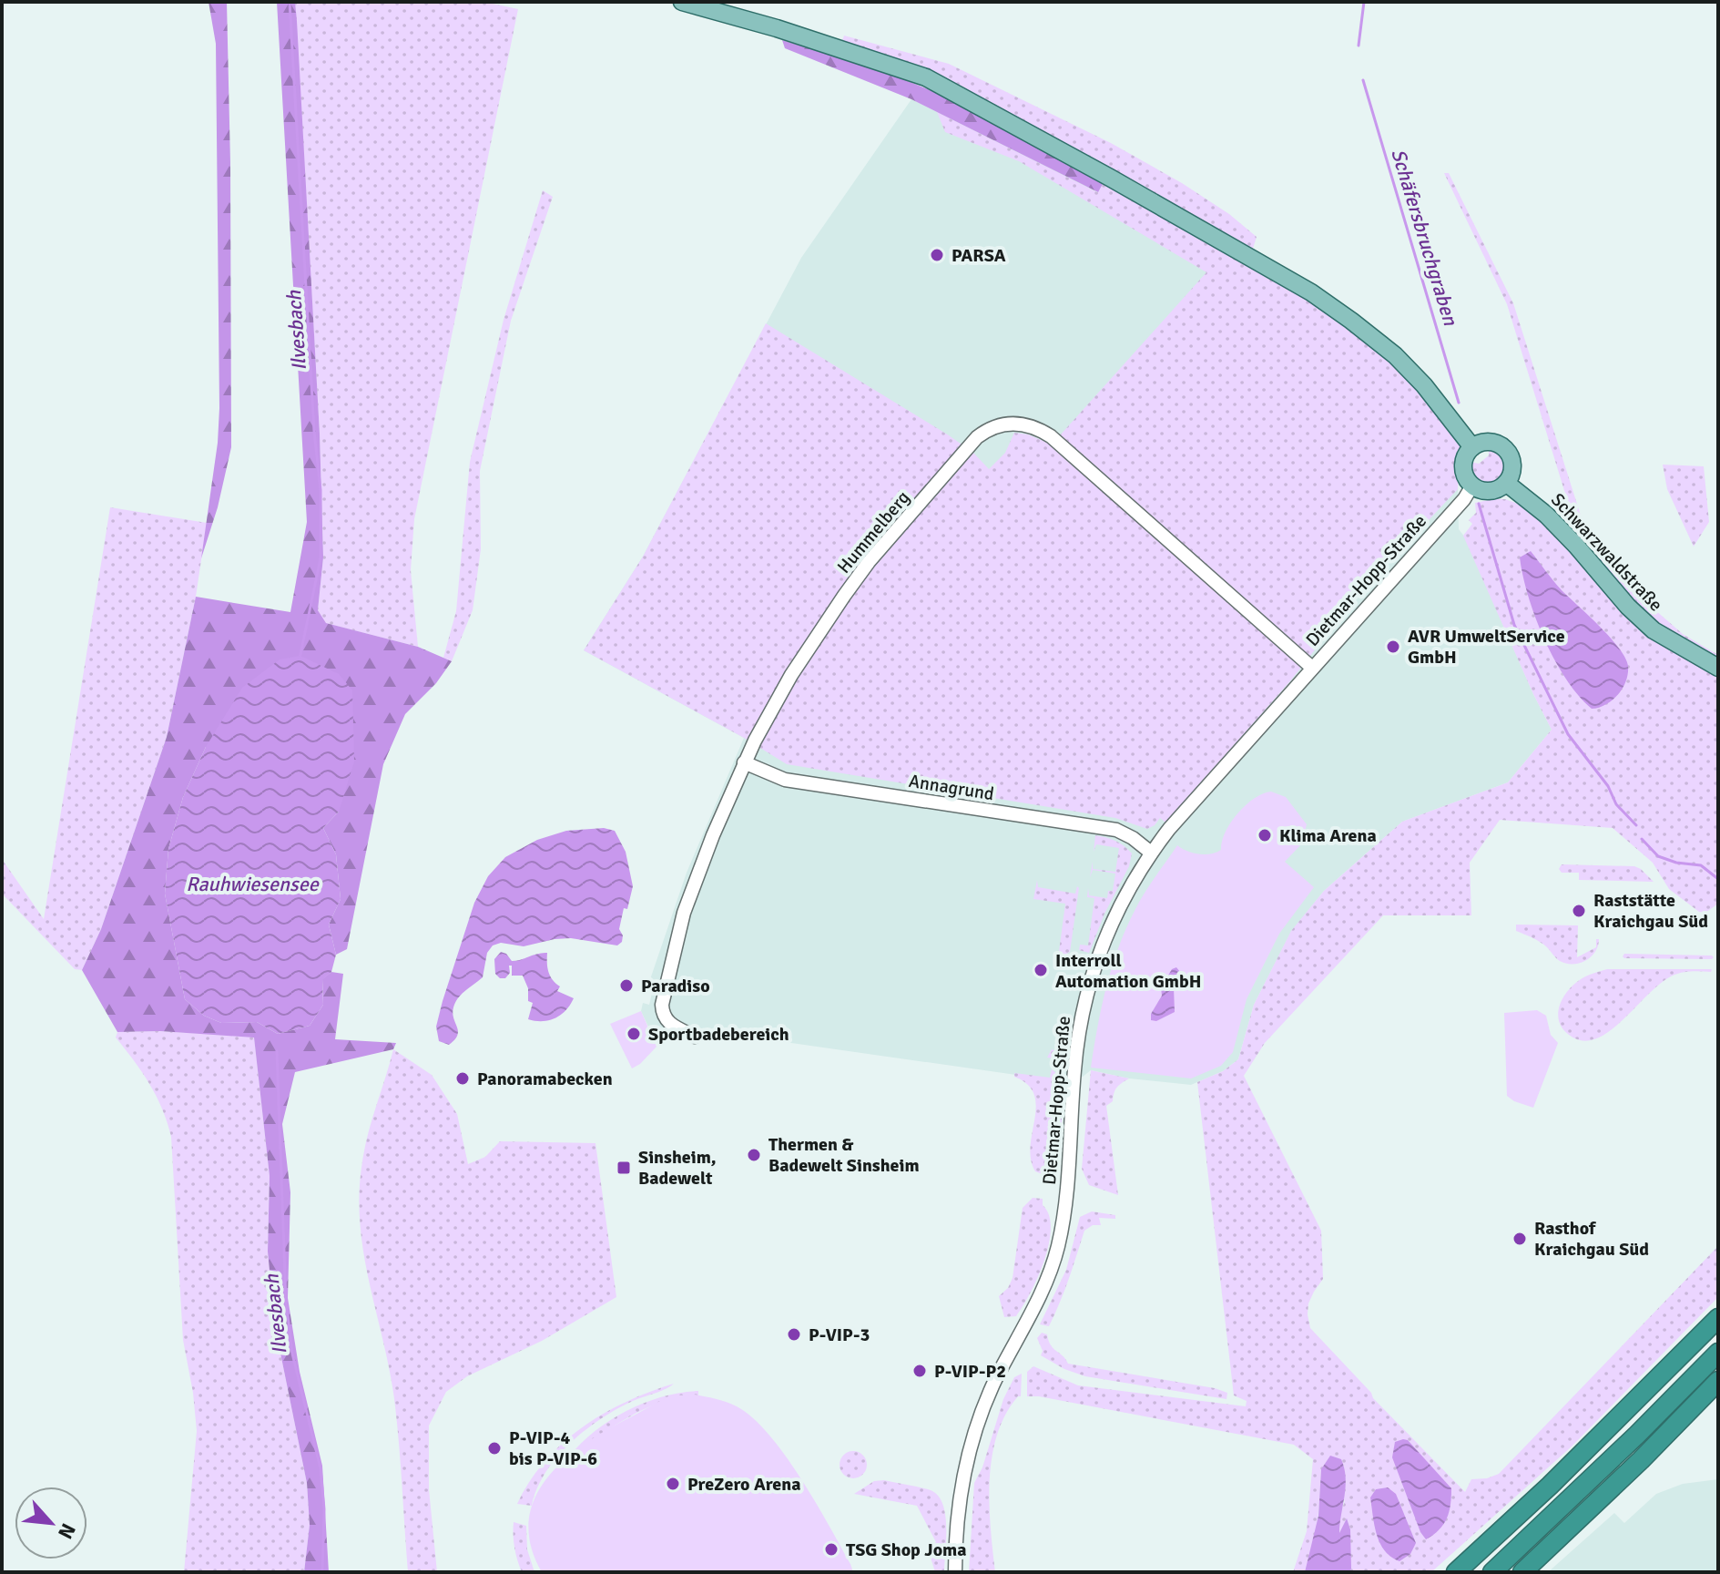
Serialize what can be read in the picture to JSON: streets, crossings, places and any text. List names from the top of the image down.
{
  "streets": {
    "main road": ["Schwarzwaldstraße"],
    "street": ["Hummelberg", "Dietmar-Hopp-Straße", "Annagrund"]
  },
  "crossings": [
    ["Hummelberg", "Dietmar-Hopp-Straße"],
    ["Hummelberg", "Annagrund"],
    ["Schwarzwaldstraße", "Dietmar-Hopp-Straße"],
    ["Dietmar-Hopp-Straße", "Annagrund"]
  ],
  "water": ["Schäfersbruchgraben", "Ilvesbach", "Rauhwiesensee"],
  "places": {
    "other": [
      "PARSA",
      "AVR UmweltService GmbH",
      "Klima Arena",
      "Raststätte Kraichgau Süd",
      "Interroll Automation GmbH",
      "Paradiso",
      "Sportbadebereich",
      "Panoramabecken",
      "Thermen & Badewelt Sinsheim",
      "Rasthof Kraichgau Süd",
      "P-VIP-3",
      "P-VIP-P2",
      "P-VIP-4 bis P-VIP-6",
      "PreZero Arena",
      "TSG Shop Joma"
    ],
    "transit": ["Sinsheim, Badewelt"]
  },
  "north": "bottom right"
}
